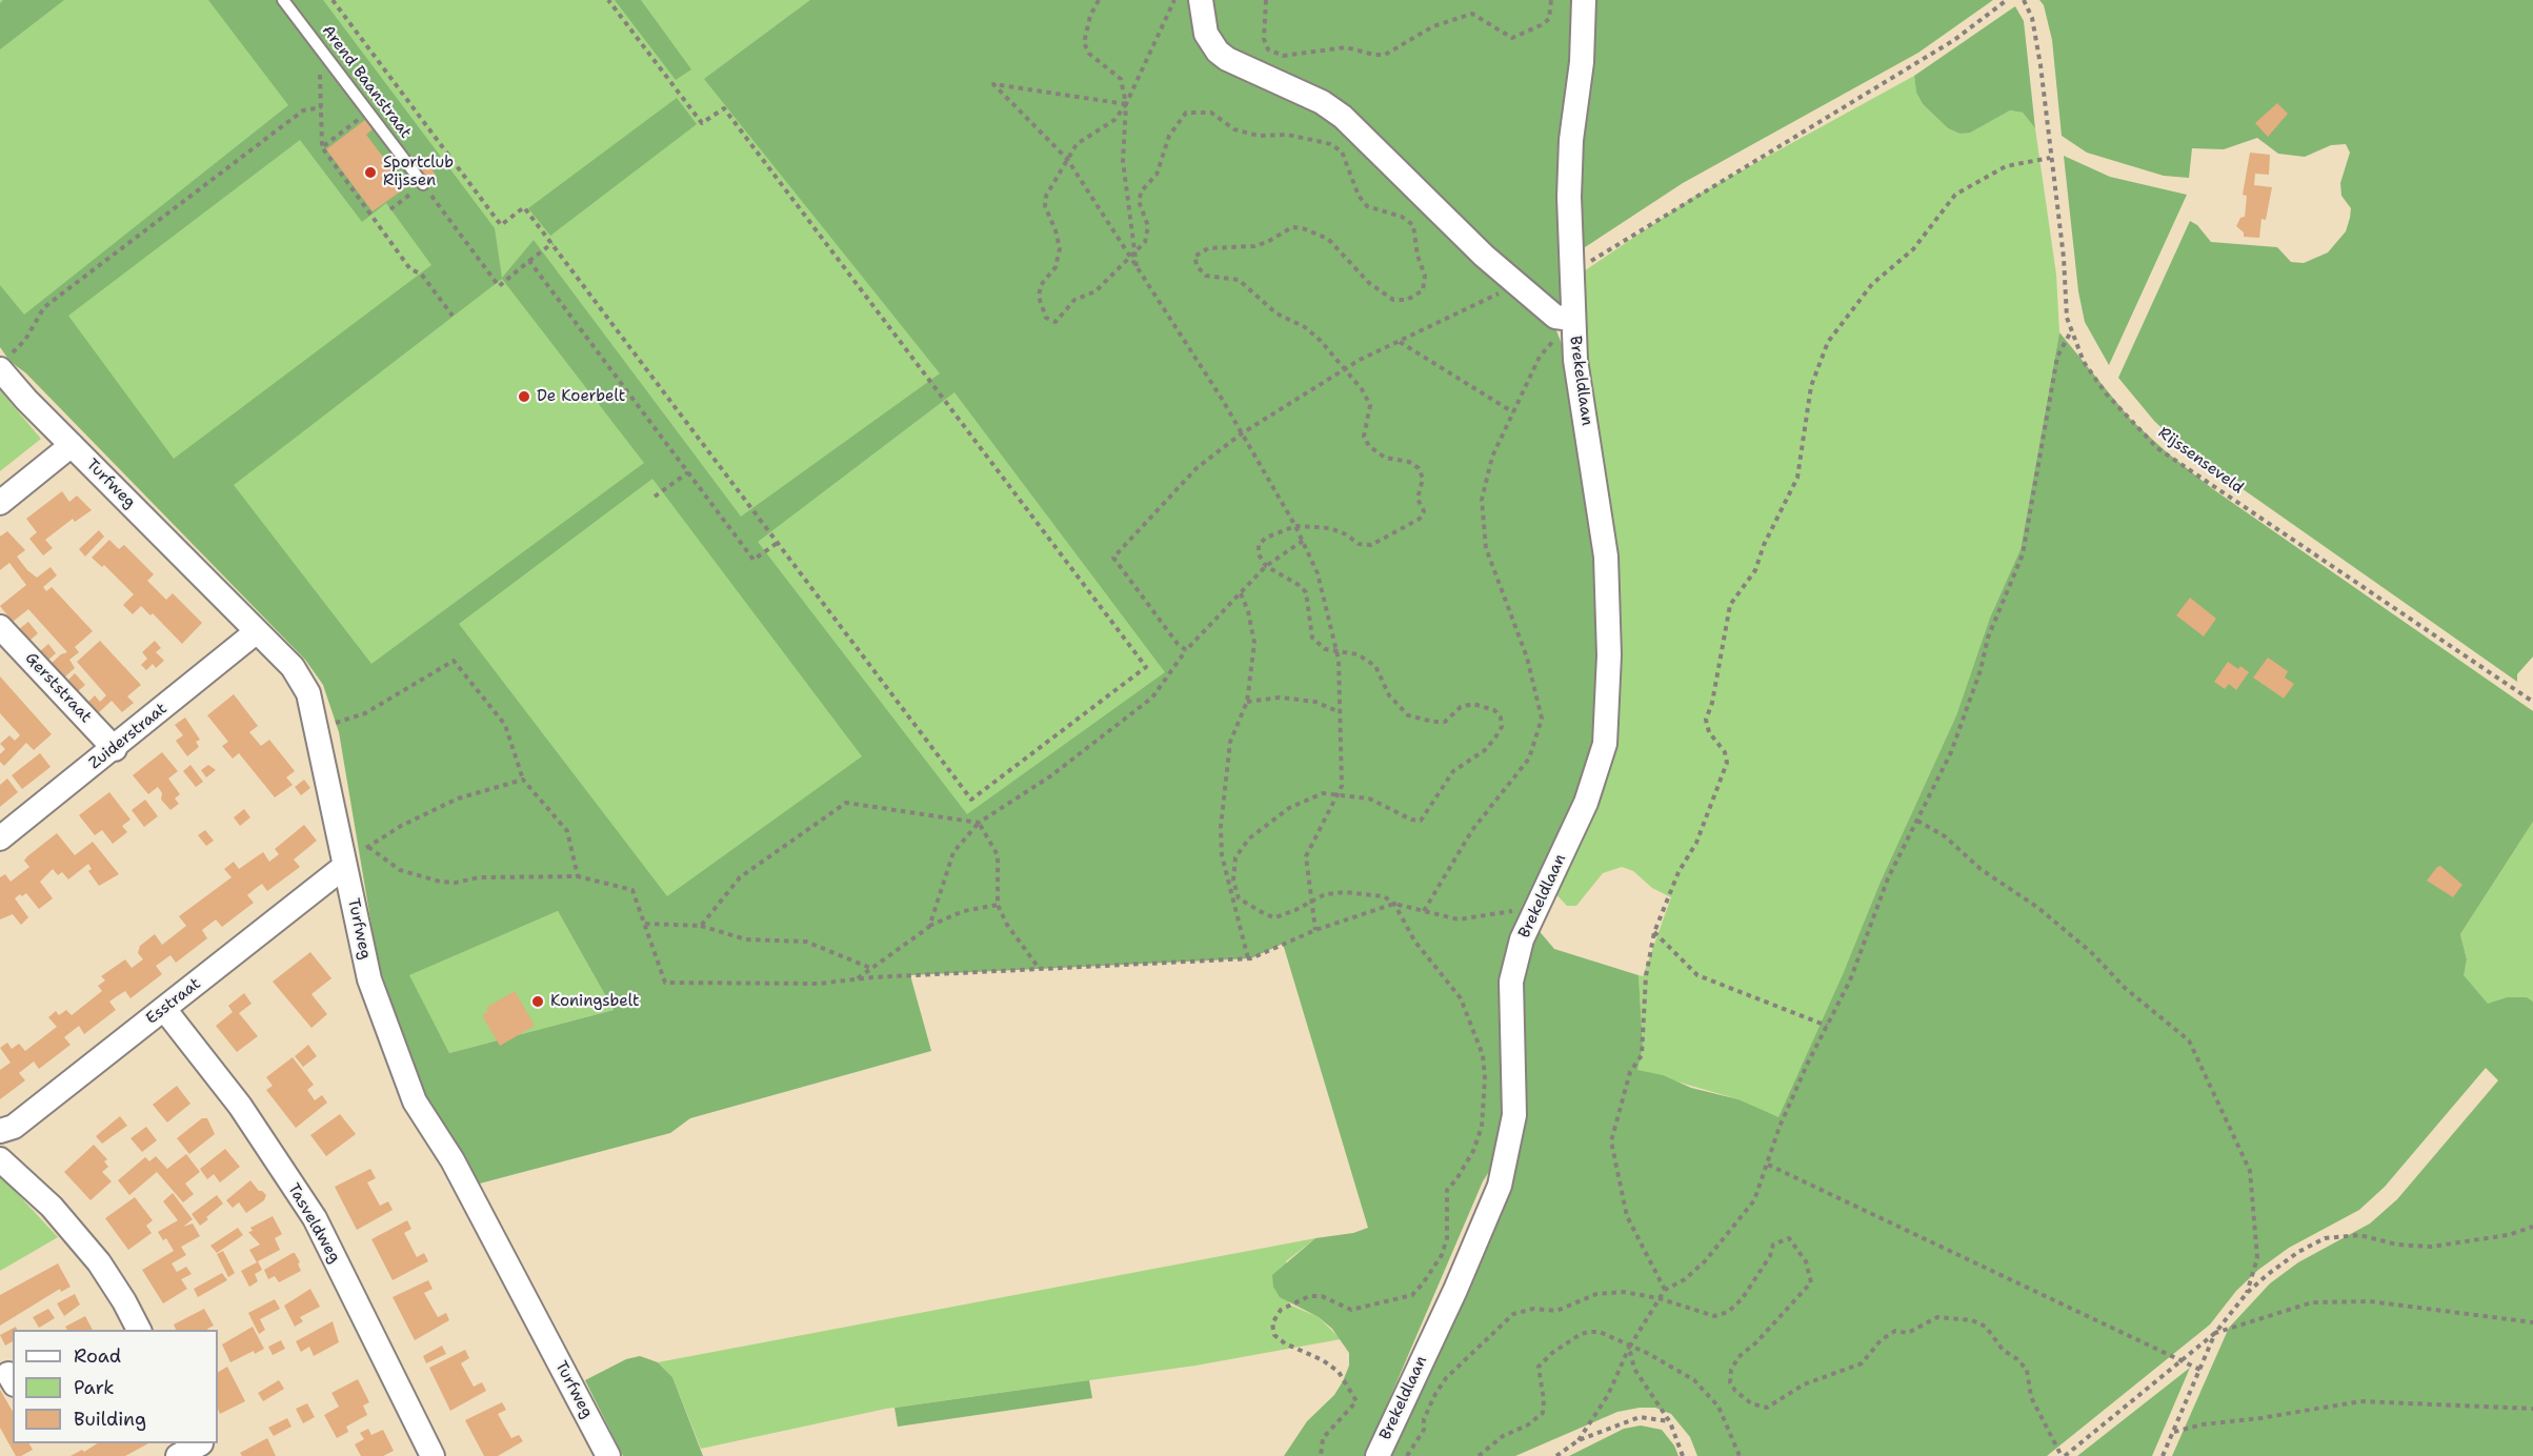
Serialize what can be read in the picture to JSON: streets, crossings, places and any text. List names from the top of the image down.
{
  "streets": {
    "street": [
      "Brekeldlaan",
      "Turfweg",
      "Gerststraat",
      "Zuiderstraat",
      "Esstraat",
      "Tasveldweg"
    ],
    "lane": ["Arend Baanstraat"],
    "path": ["Rijssenseveld"]
  },
  "crossings": [
    ["Turfweg", "Zuiderstraat"],
    ["Turfweg", "Esstraat"],
    ["Gerststraat", "Zuiderstraat"],
    ["Esstraat", "Tasveldweg"]
  ],
  "places": ["Sportclub Rijssen", "De Koerbelt", "Koningsbelt"],
  "legend": ["Road", "Park", "Building"]
}
